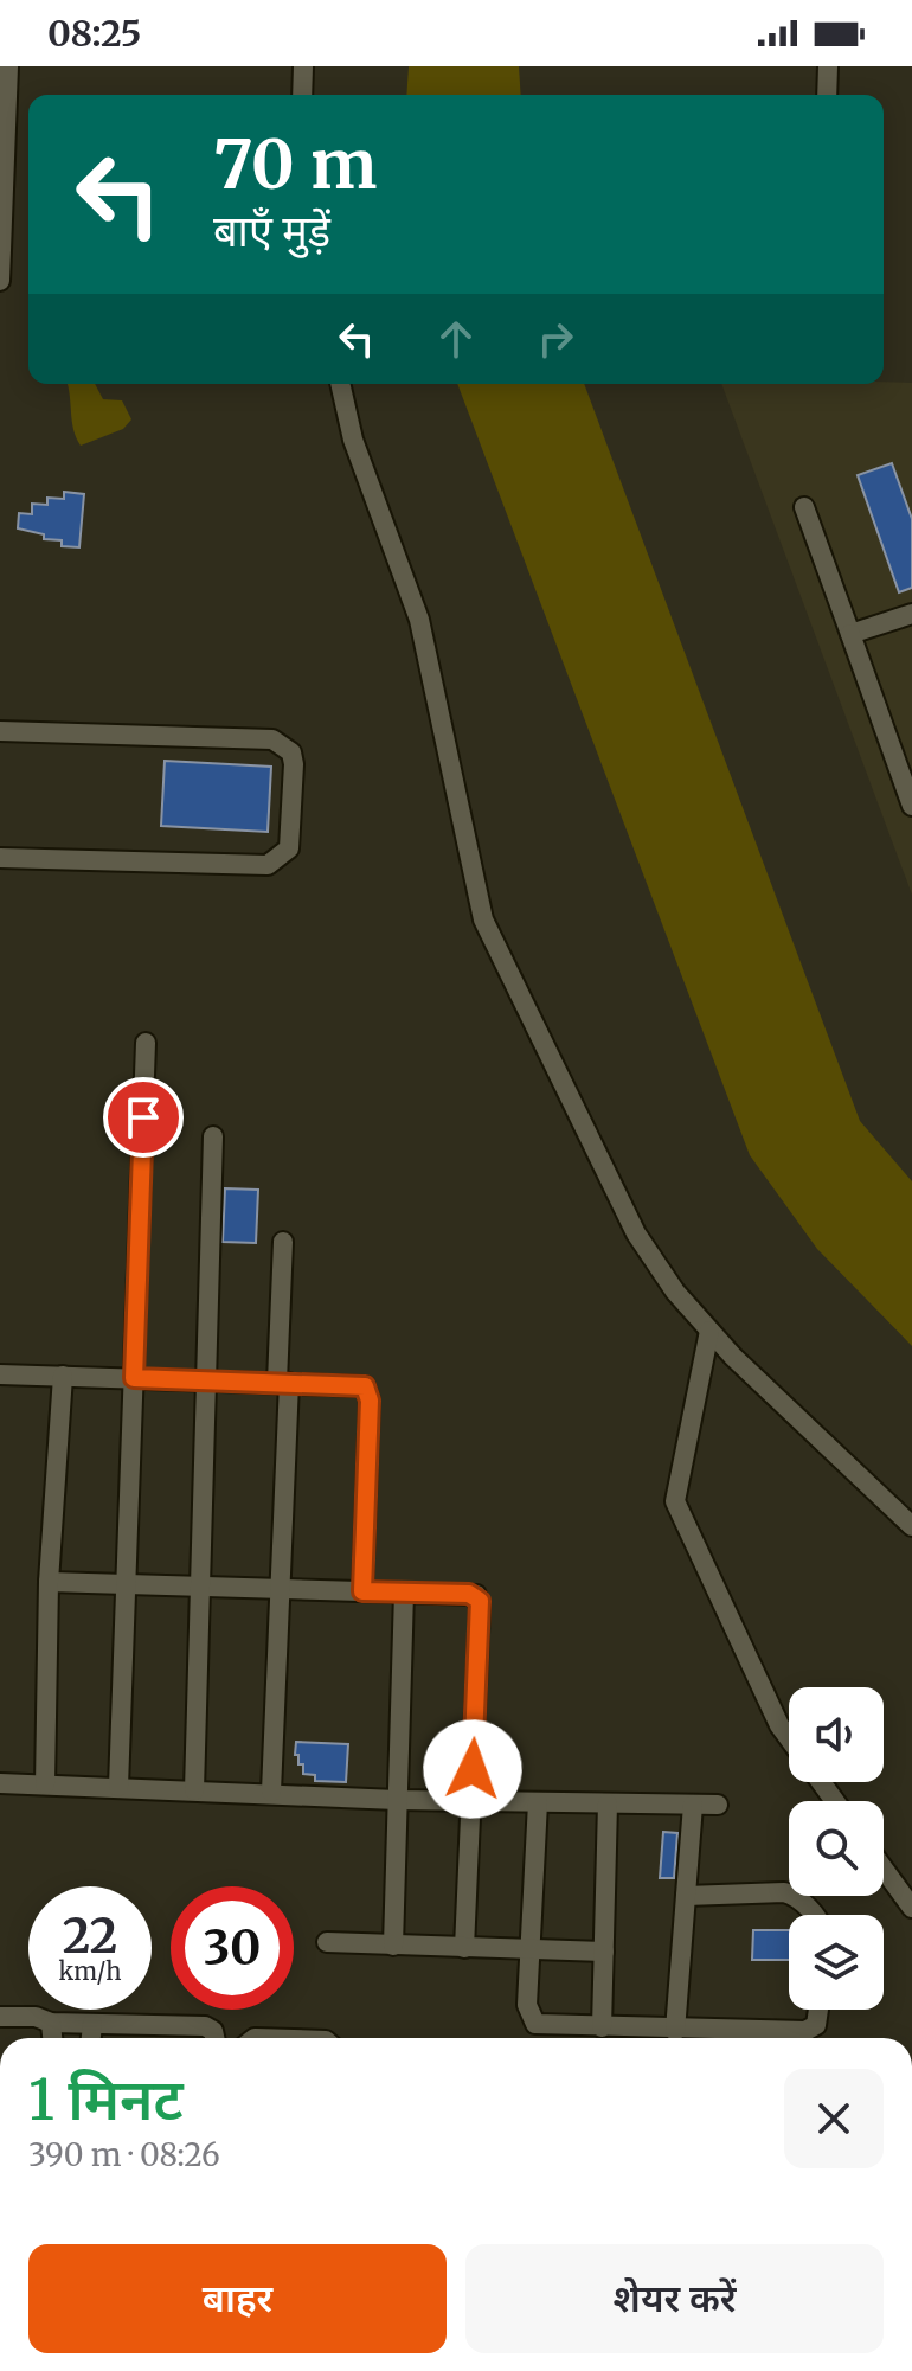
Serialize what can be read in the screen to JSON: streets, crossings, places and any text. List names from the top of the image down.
{
  "page": {
    "status": "08:25",
    "turn": ["70 m", "बाएँ मुड़ें"],
    "speed": "22 km/h",
    "limit": "30",
    "heading": ["1 मिनट", "390 m · 08:26"],
    "buttons": ["बाहर", "शेयर करें"]
  }
}
